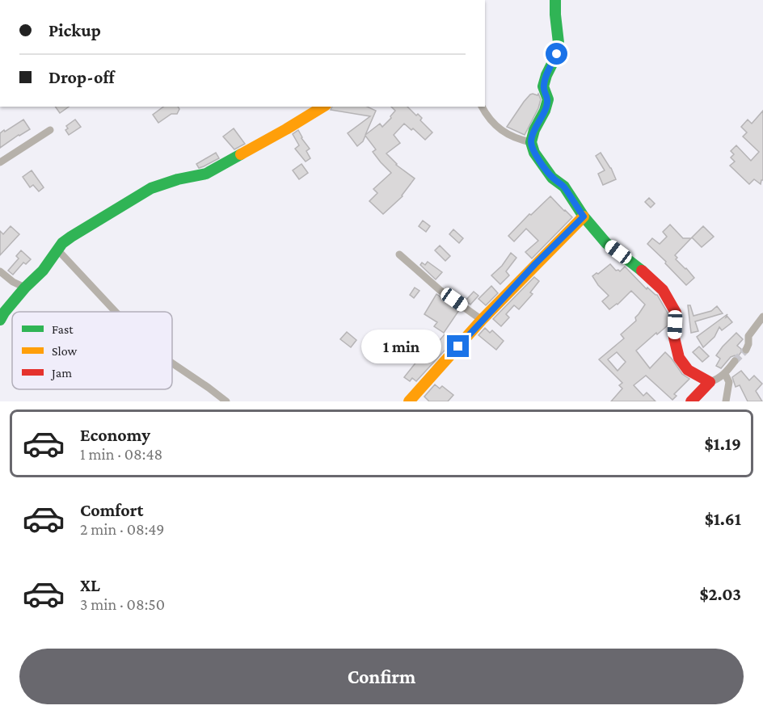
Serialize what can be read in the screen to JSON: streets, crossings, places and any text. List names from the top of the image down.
{
  "legend": ["Fast", "Slow", "Jam"],
  "page": {
    "banner": ["Pickup", "Drop-off"],
    "bubble": "1 min",
    "list": [
      {
        "name": "Economy",
        "note": "1 min · 08:48",
        "value": "$1.19"
      },
      {
        "name": "Comfort",
        "note": "2 min · 08:49",
        "value": "$1.61"
      },
      {
        "name": "XL",
        "note": "3 min · 08:50",
        "value": "$2.03"
      }
    ],
    "buttons": "Confirm"
  }
}
